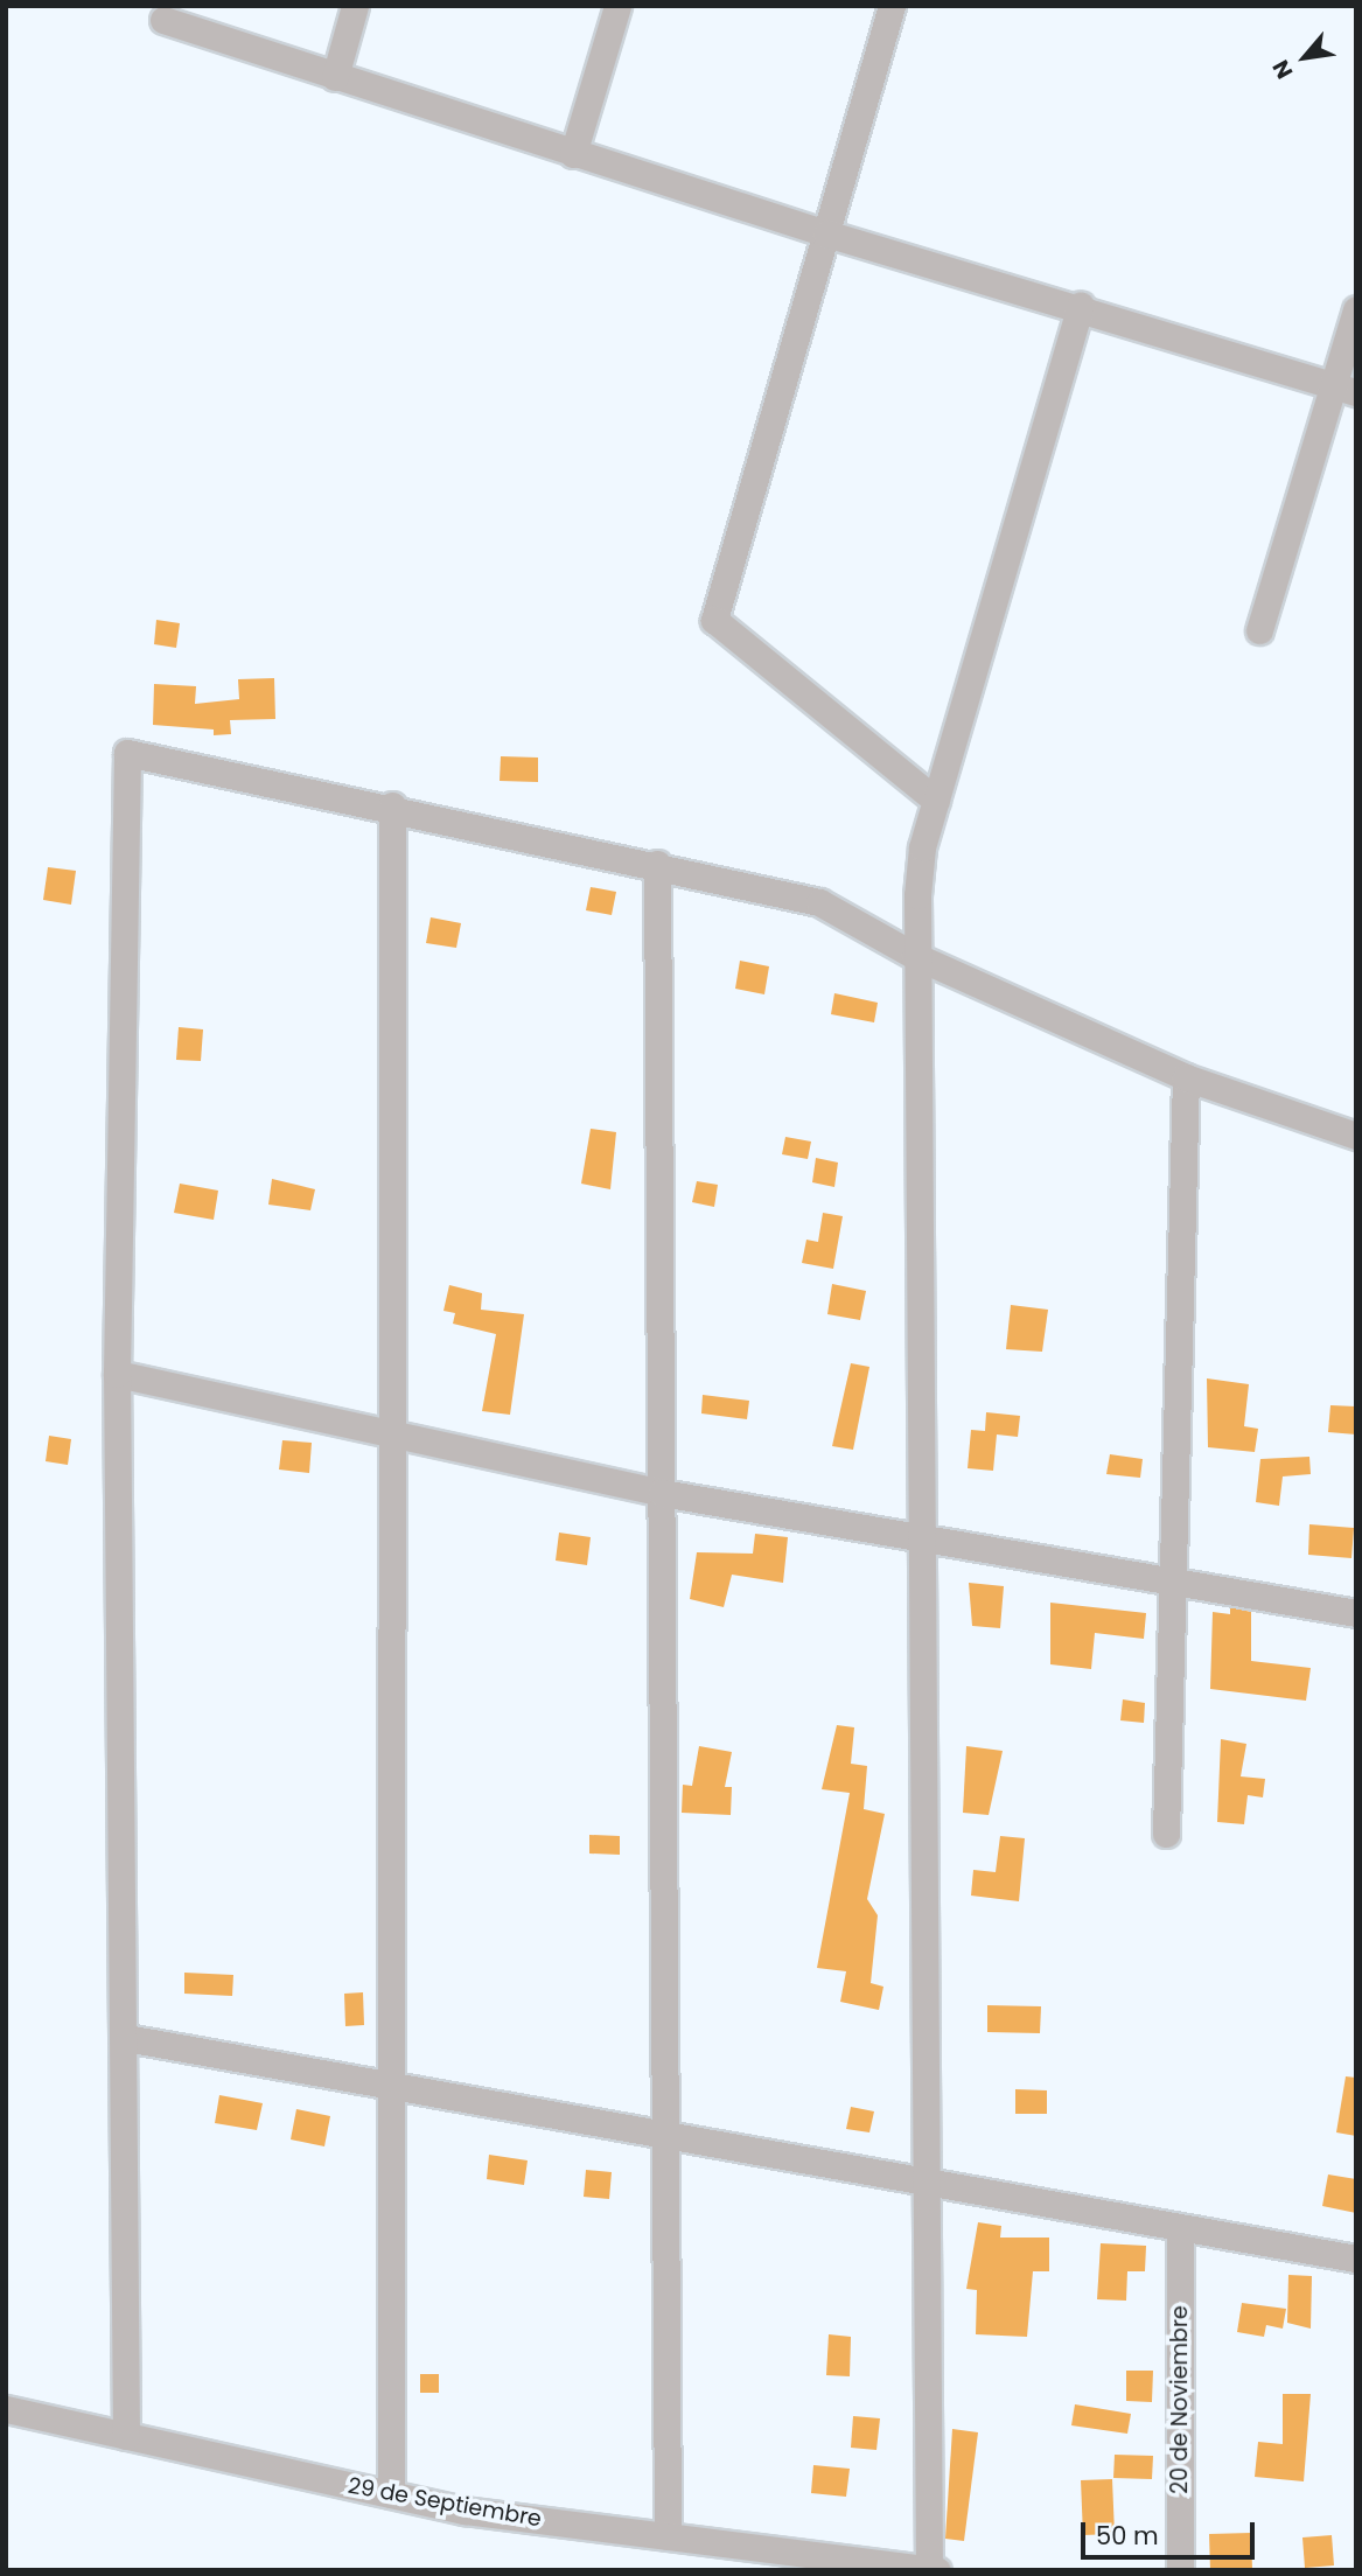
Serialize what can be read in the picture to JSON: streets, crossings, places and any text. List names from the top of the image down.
{
  "streets": {
    "street": ["20 de Noviembre", "29 de Septiembre"]
  },
  "scale_bar": "50 m",
  "north": "bottom left"
}
